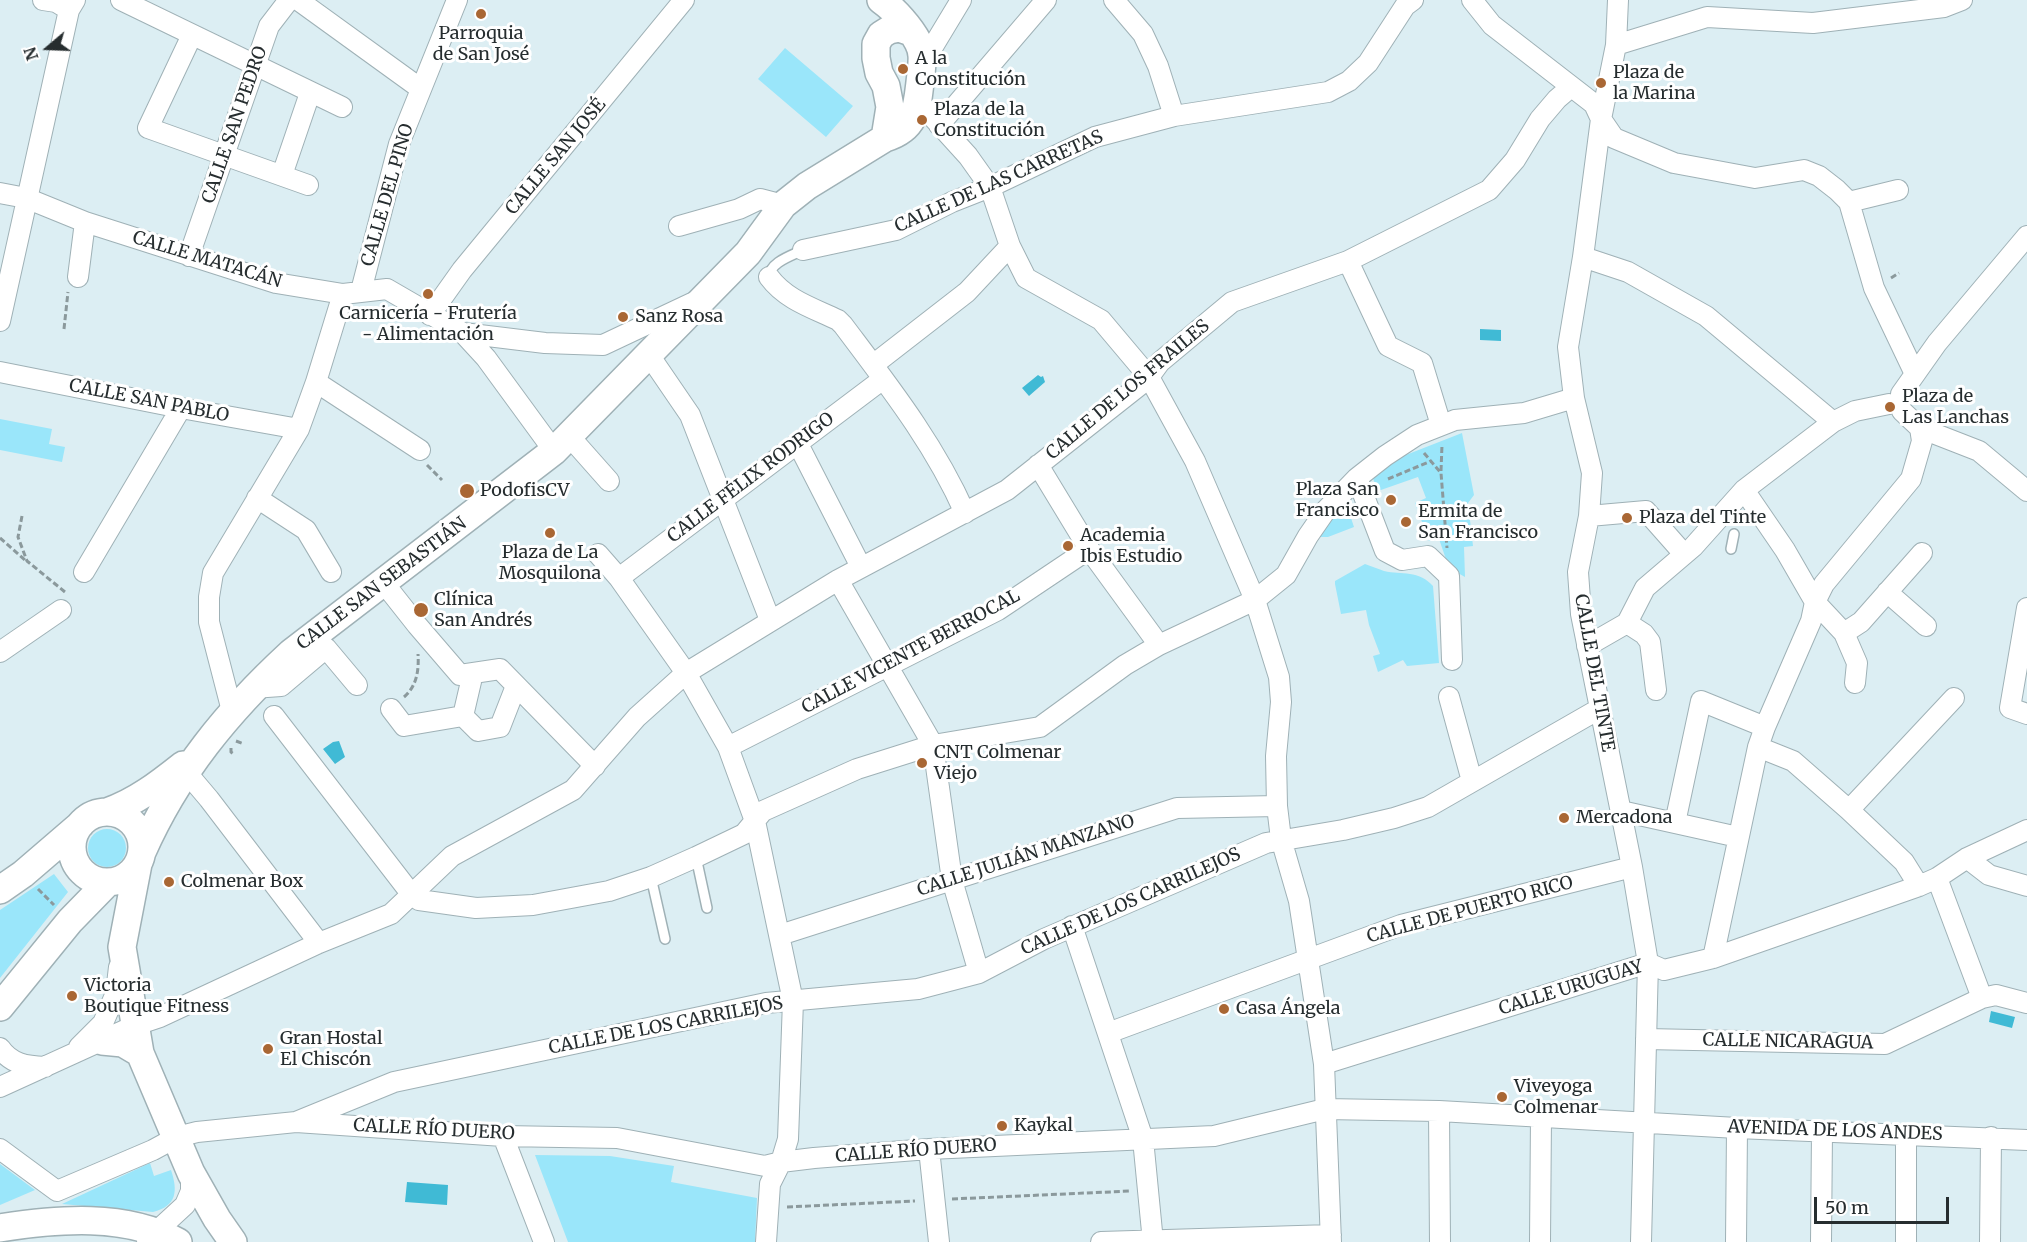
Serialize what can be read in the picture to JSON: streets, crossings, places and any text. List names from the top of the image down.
{
  "streets": {
    "street": [
      "CALLE SAN PEDRO",
      "CALLE SAN JOSÉ",
      "CALLE DE LAS CARRETAS",
      "CALLE DEL PINO",
      "CALLE MATACÁN",
      "CALLE DE LOS FRAILES",
      "CALLE SAN PABLO",
      "CALLE FÉLIX RODRIGO",
      "CALLE SAN SEBASTIÁN",
      "CALLE VICENTE BERROCAL",
      "CALLE DEL TINTE",
      "CALLE JULIÁN MANZANO",
      "CALLE DE LOS CARRILEJOS",
      "CALLE DE PUERTO RICO",
      "CALLE URUGUAY",
      "CALLE NICARAGUA",
      "CALLE RÍO DUERO",
      "AVENIDA DE LOS ANDES"
    ]
  },
  "crossings": [
    ["CALLE SAN PEDRO", "CALLE MATACÁN"],
    ["CALLE SAN JOSÉ", "CALLE MATACÁN"],
    ["CALLE DEL PINO", "CALLE MATACÁN"],
    ["CALLE DEL PINO", "CALLE SAN PABLO"],
    ["CALLE DEL PINO", "CALLE SAN SEBASTIÁN"],
    ["CALLE MATACÁN", "CALLE SAN SEBASTIÁN"],
    ["CALLE DEL TINTE", "CALLE DE LOS CARRILEJOS"],
    ["CALLE DEL TINTE", "CALLE DE PUERTO RICO"],
    ["CALLE DEL TINTE", "CALLE URUGUAY"],
    ["CALLE DEL TINTE", "CALLE NICARAGUA"],
    ["CALLE DEL TINTE", "CALLE RÍO DUERO"],
    ["CALLE DEL TINTE", "AVENIDA DE LOS ANDES"],
    ["CALLE DE LOS CARRILEJOS", "CALLE RÍO DUERO"],
    ["CALLE RÍO DUERO", "AVENIDA DE LOS ANDES"]
  ],
  "places": [
    "Parroquia de San José",
    "A la Constitución",
    "Plaza de la Marina",
    "Plaza de la Constitución",
    "Carnicería - Frutería - Alimentación",
    "Sanz Rosa",
    "Plaza de Las Lanchas",
    "PodofisCV",
    "Plaza San Francisco",
    "Plaza del Tinte",
    "Ermita de San Francisco",
    "Plaza de La Mosquilona",
    "Academia Ibis Estudio",
    "Clínica San Andrés",
    "CNT Colmenar Viejo",
    "Mercadona",
    "Colmenar Box",
    "Victoria Boutique Fitness",
    "Casa Ángela",
    "Gran Hostal El Chiscón",
    "Viveyoga Colmenar",
    "Kaykal"
  ],
  "scale_bar": "50 m",
  "north": "left"
}
